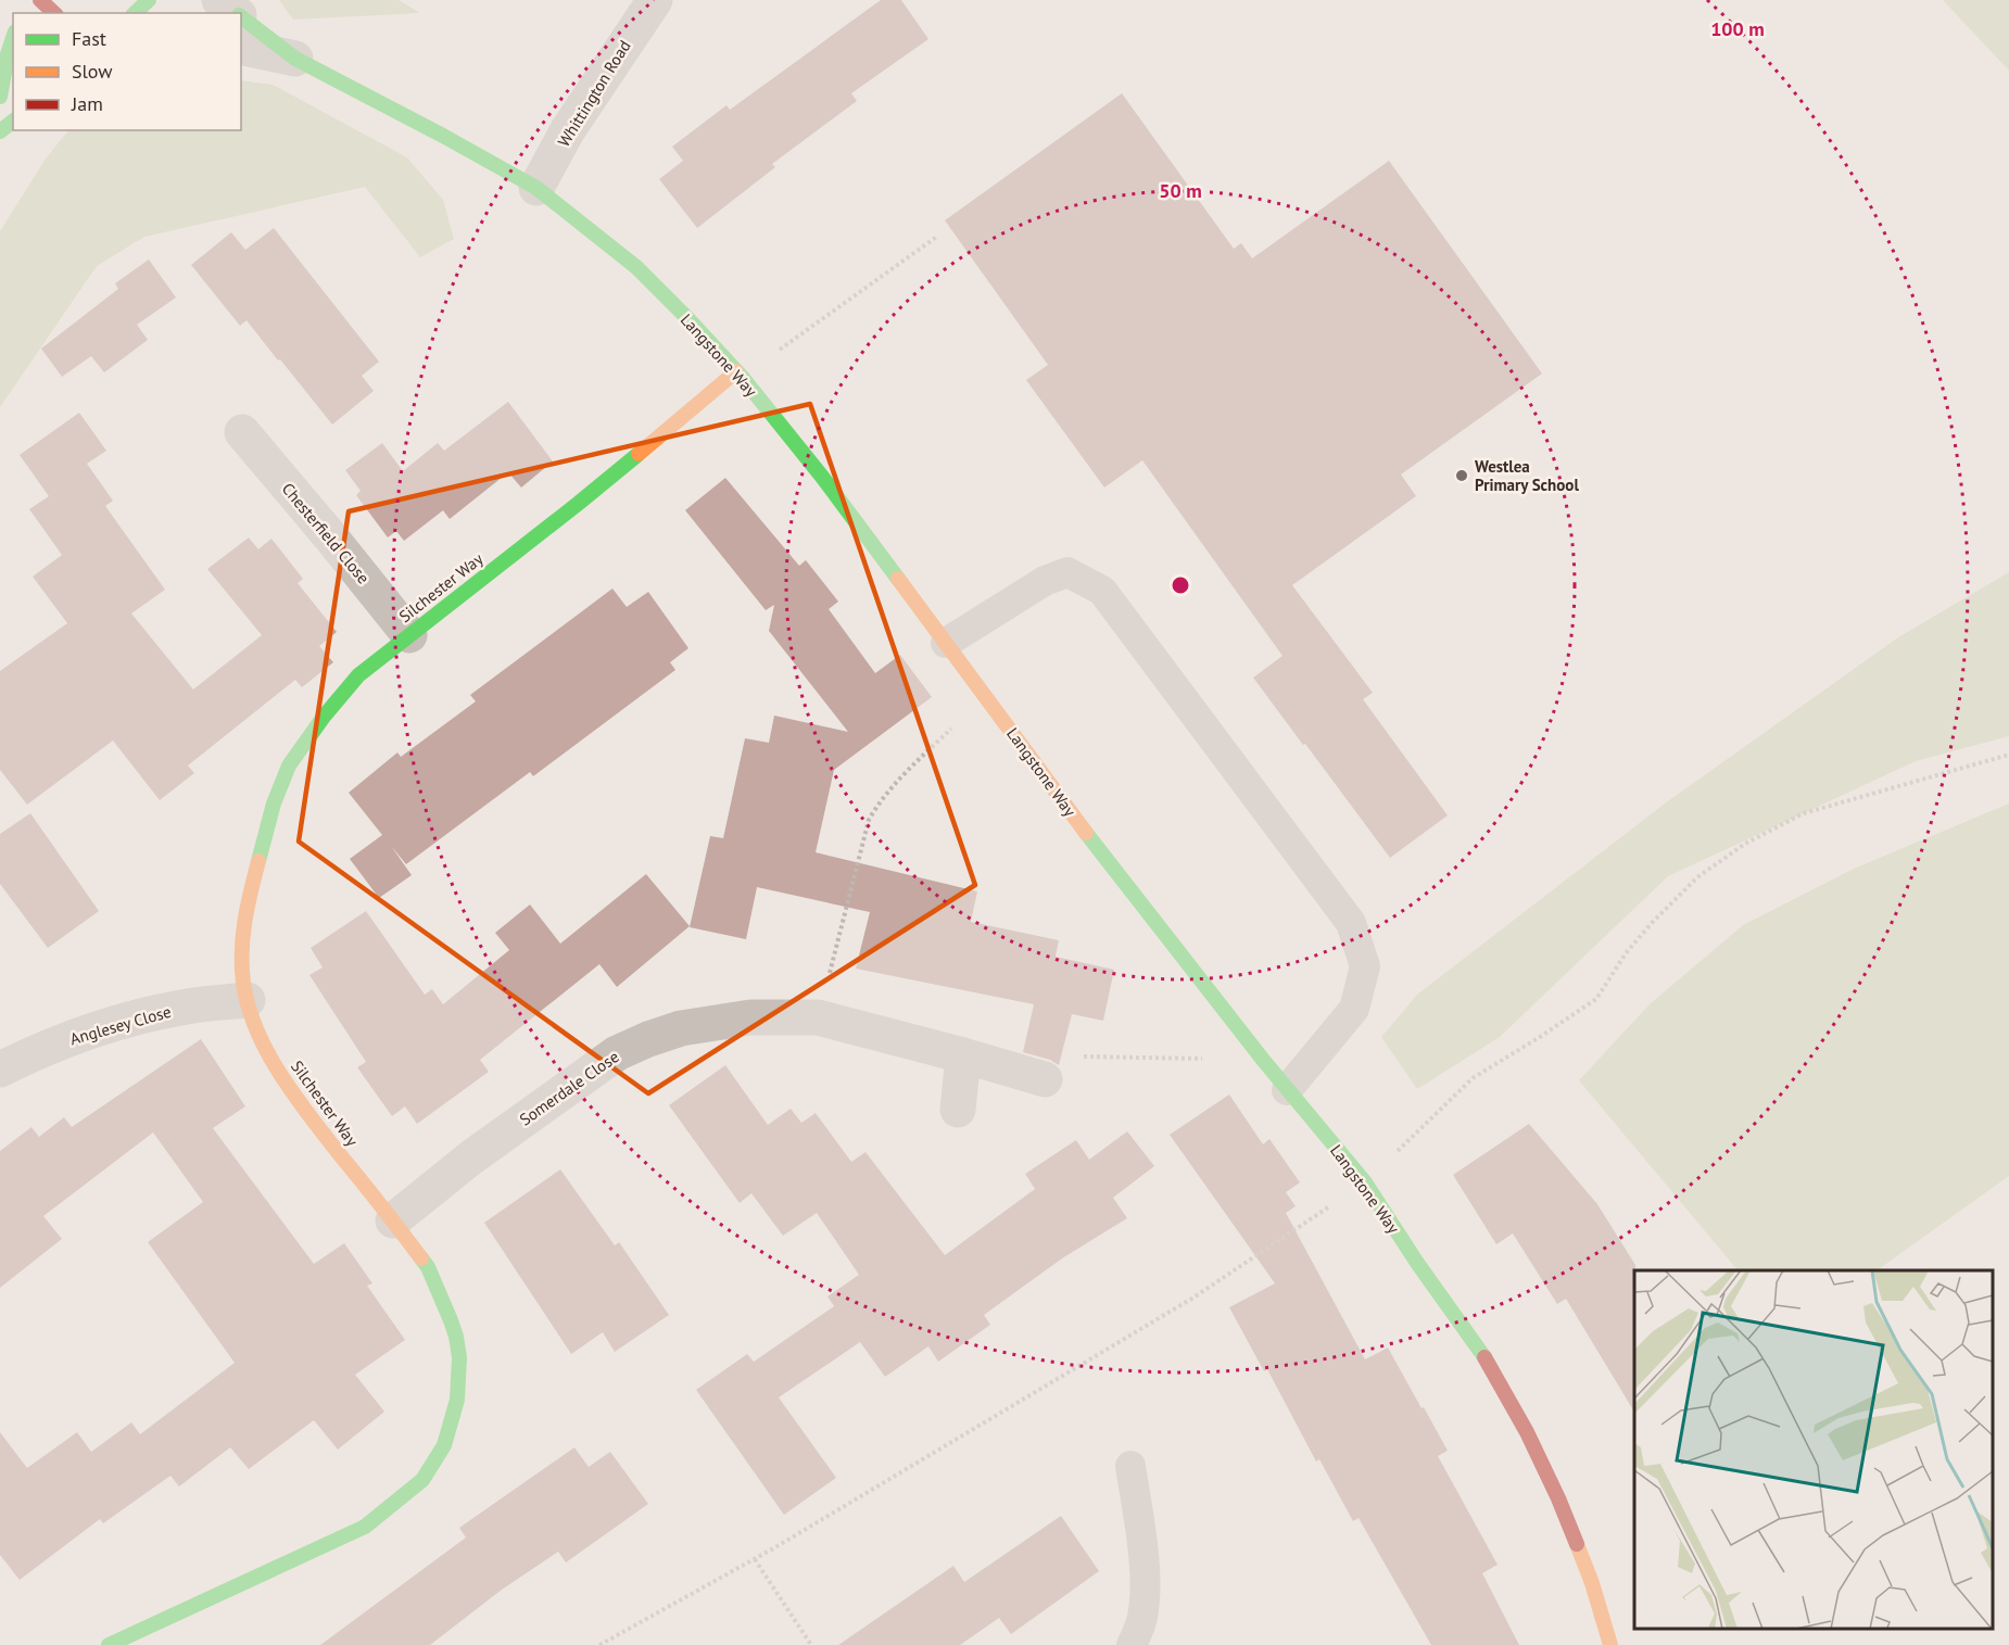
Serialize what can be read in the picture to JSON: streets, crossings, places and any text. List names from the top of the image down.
{
  "streets": {
    "street": [
      "Whittington Road",
      "Langstone Way",
      "Chesterfield Close",
      "Silchester Way",
      "Anglesey Close",
      "Somerdale Close"
    ]
  },
  "crossings": [
    ["Whittington Road", "Langstone Way"],
    ["Langstone Way", "Silchester Way"],
    ["Chesterfield Close", "Silchester Way"],
    ["Silchester Way", "Anglesey Close"],
    ["Silchester Way", "Somerdale Close"]
  ],
  "places": ["Westlea Primary School"],
  "legend": ["Fast", "Slow", "Jam"],
  "rings": ["100 m", "50 m"]
}
